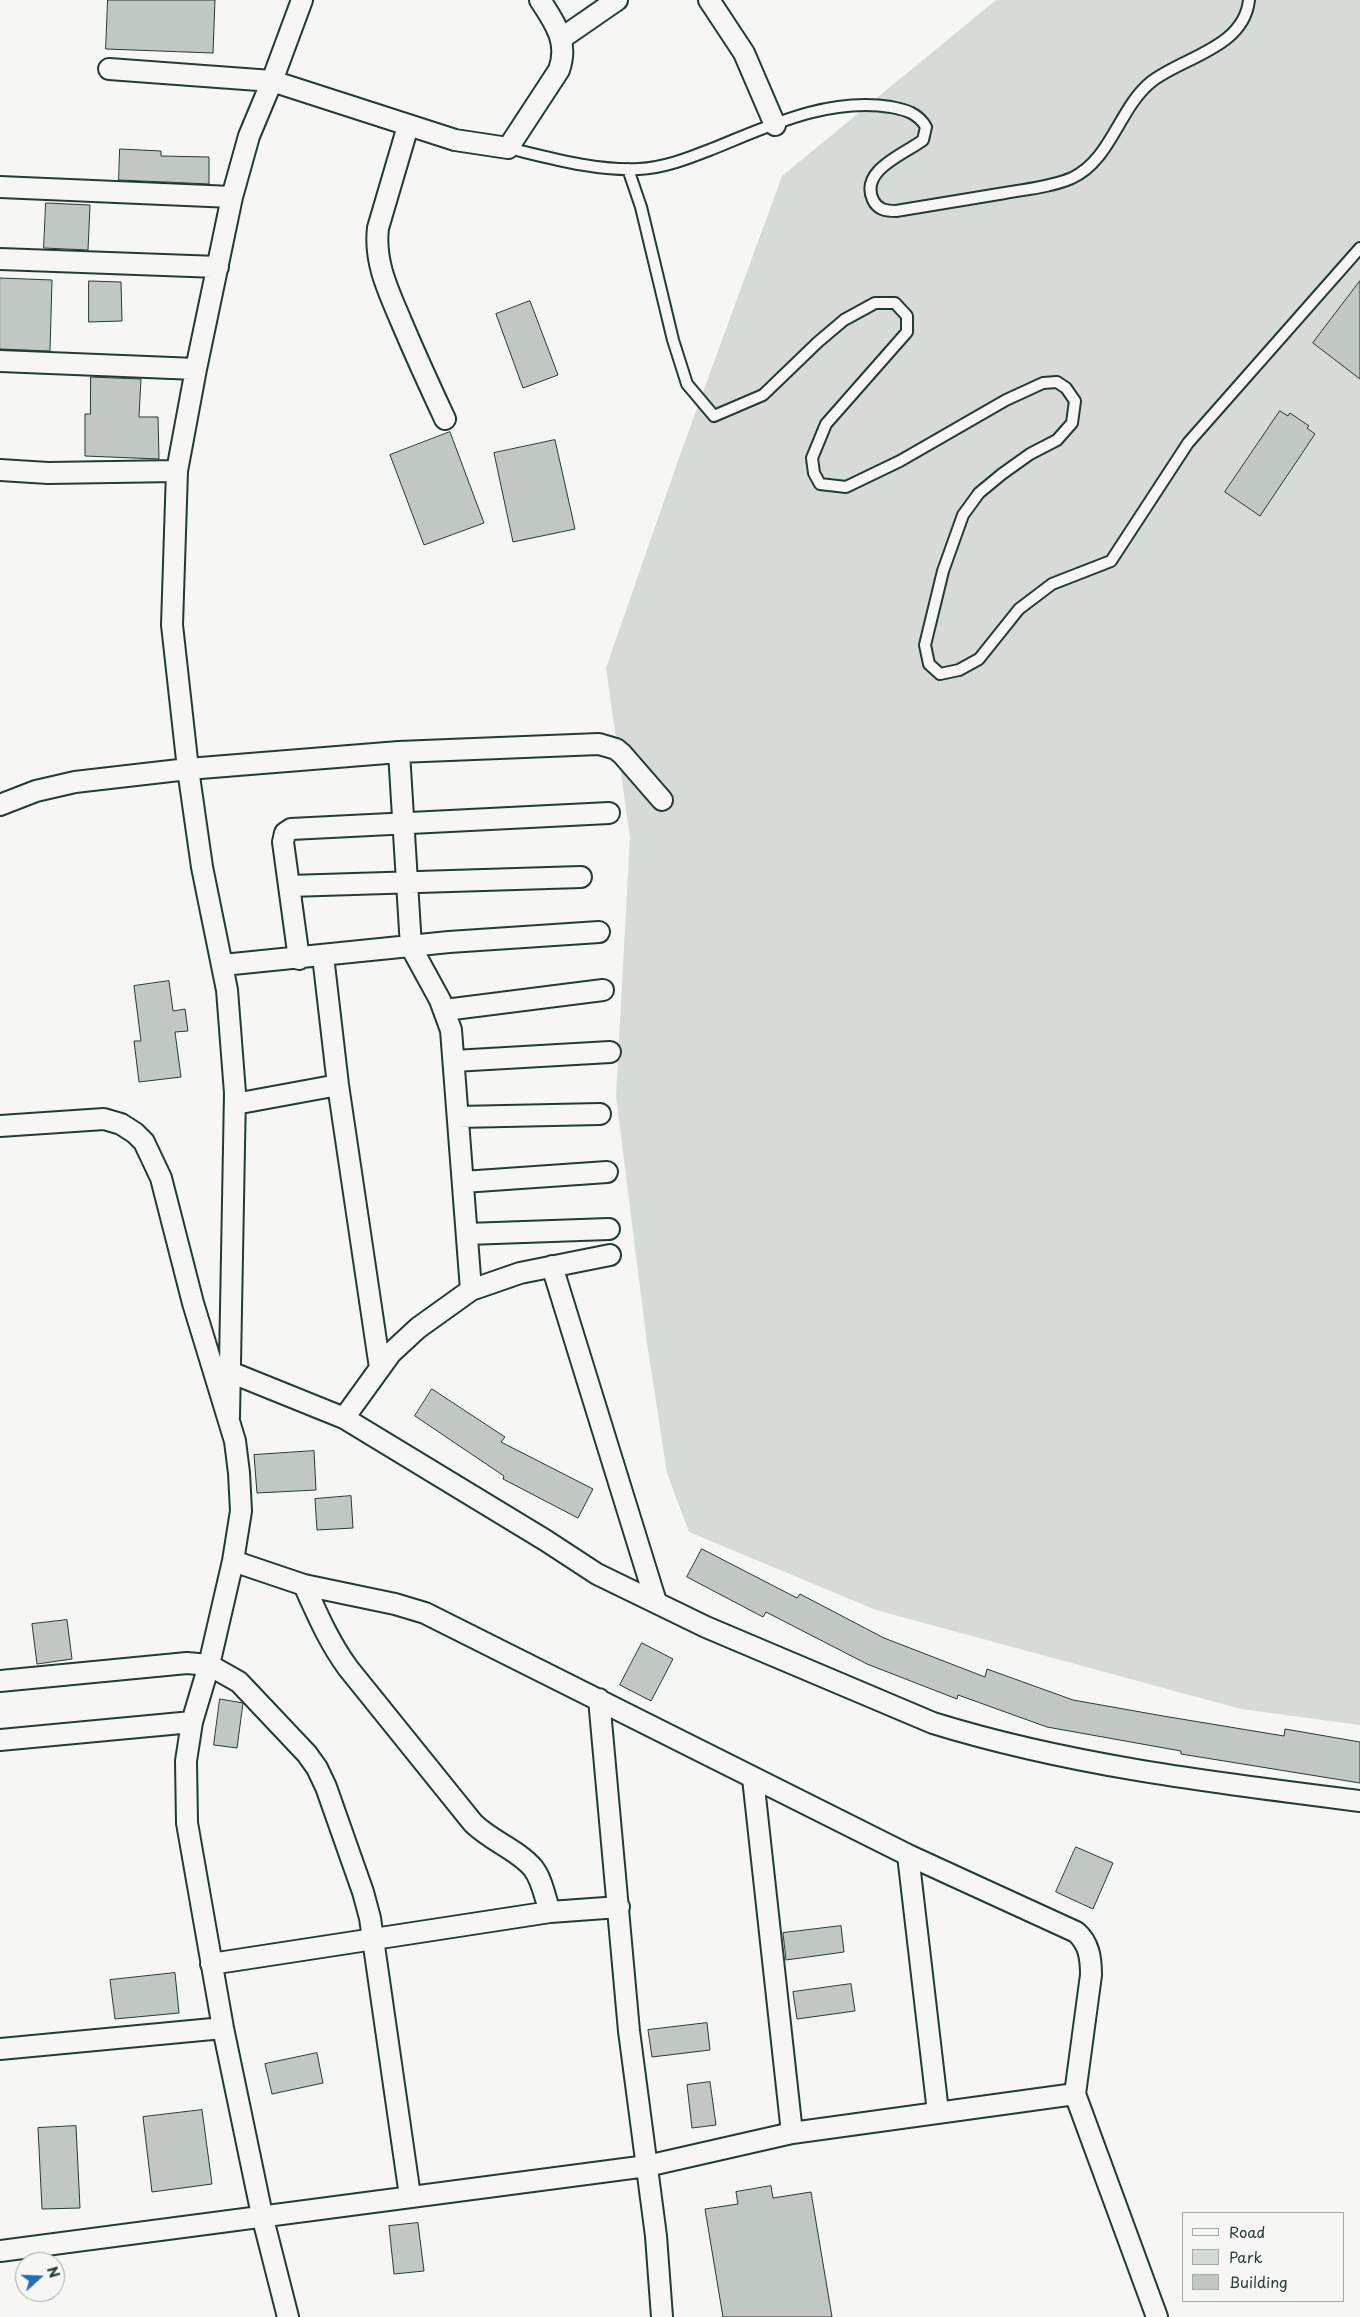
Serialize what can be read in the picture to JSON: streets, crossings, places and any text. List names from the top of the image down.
{
  "legend": ["Road", "Park", "Building"],
  "north": "right"
}
